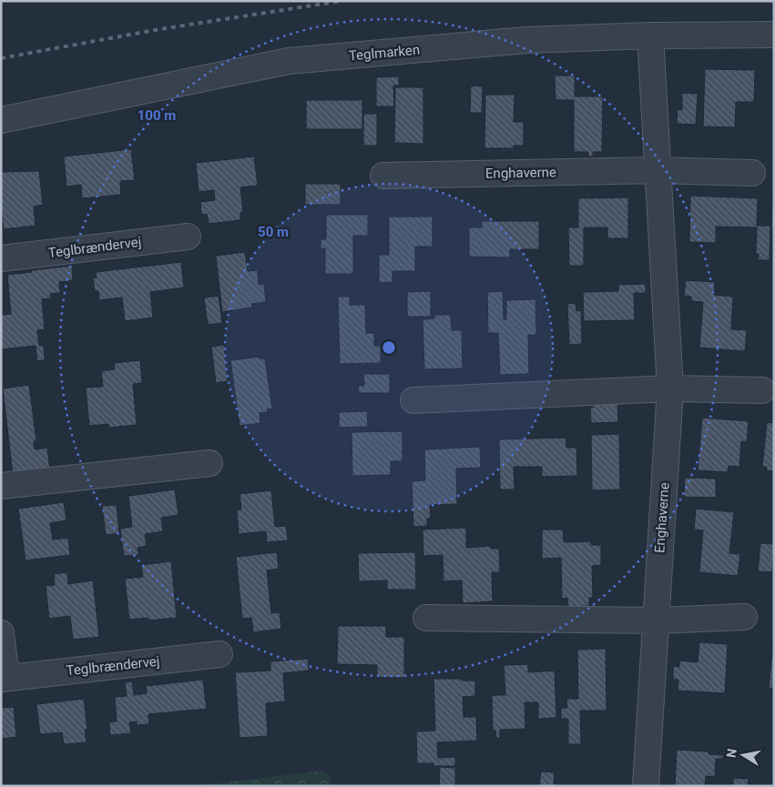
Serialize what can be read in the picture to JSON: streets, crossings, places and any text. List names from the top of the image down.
{
  "streets": {
    "street": ["Teglmarken", "Enghaverne", "Teglbrændervej"]
  },
  "crossings": [
    ["Teglmarken", "Enghaverne"]
  ],
  "north": "left",
  "rings": ["100 m", "50 m"]
}
